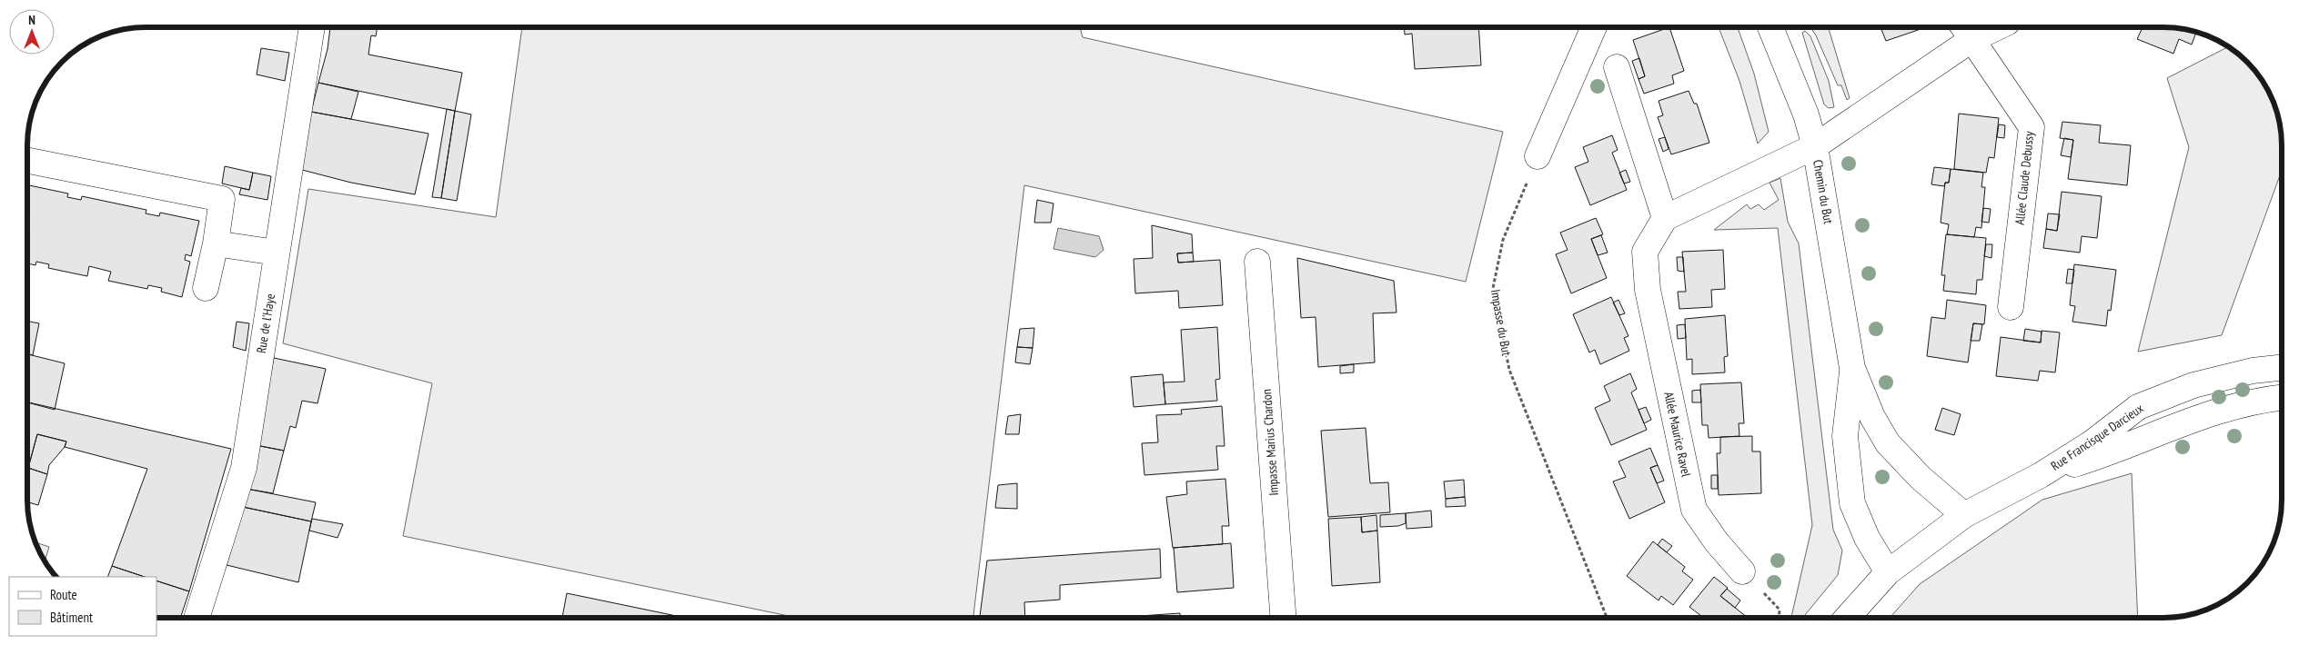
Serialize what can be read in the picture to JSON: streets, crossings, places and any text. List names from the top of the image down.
{
  "streets": {
    "street": [
      "Allée Claude Debussy",
      "Chemin du But",
      "Rue de l'Haye",
      "Allée Maurice Ravel",
      "Rue Francisque Darcieux",
      "Impasse Marius Chardon"
    ],
    "path": ["Impasse du But"]
  },
  "crossings": [
    ["Chemin du But", "Rue Francisque Darcieux"]
  ],
  "legend": ["Route", "Bâtiment"],
  "north": "top"
}
